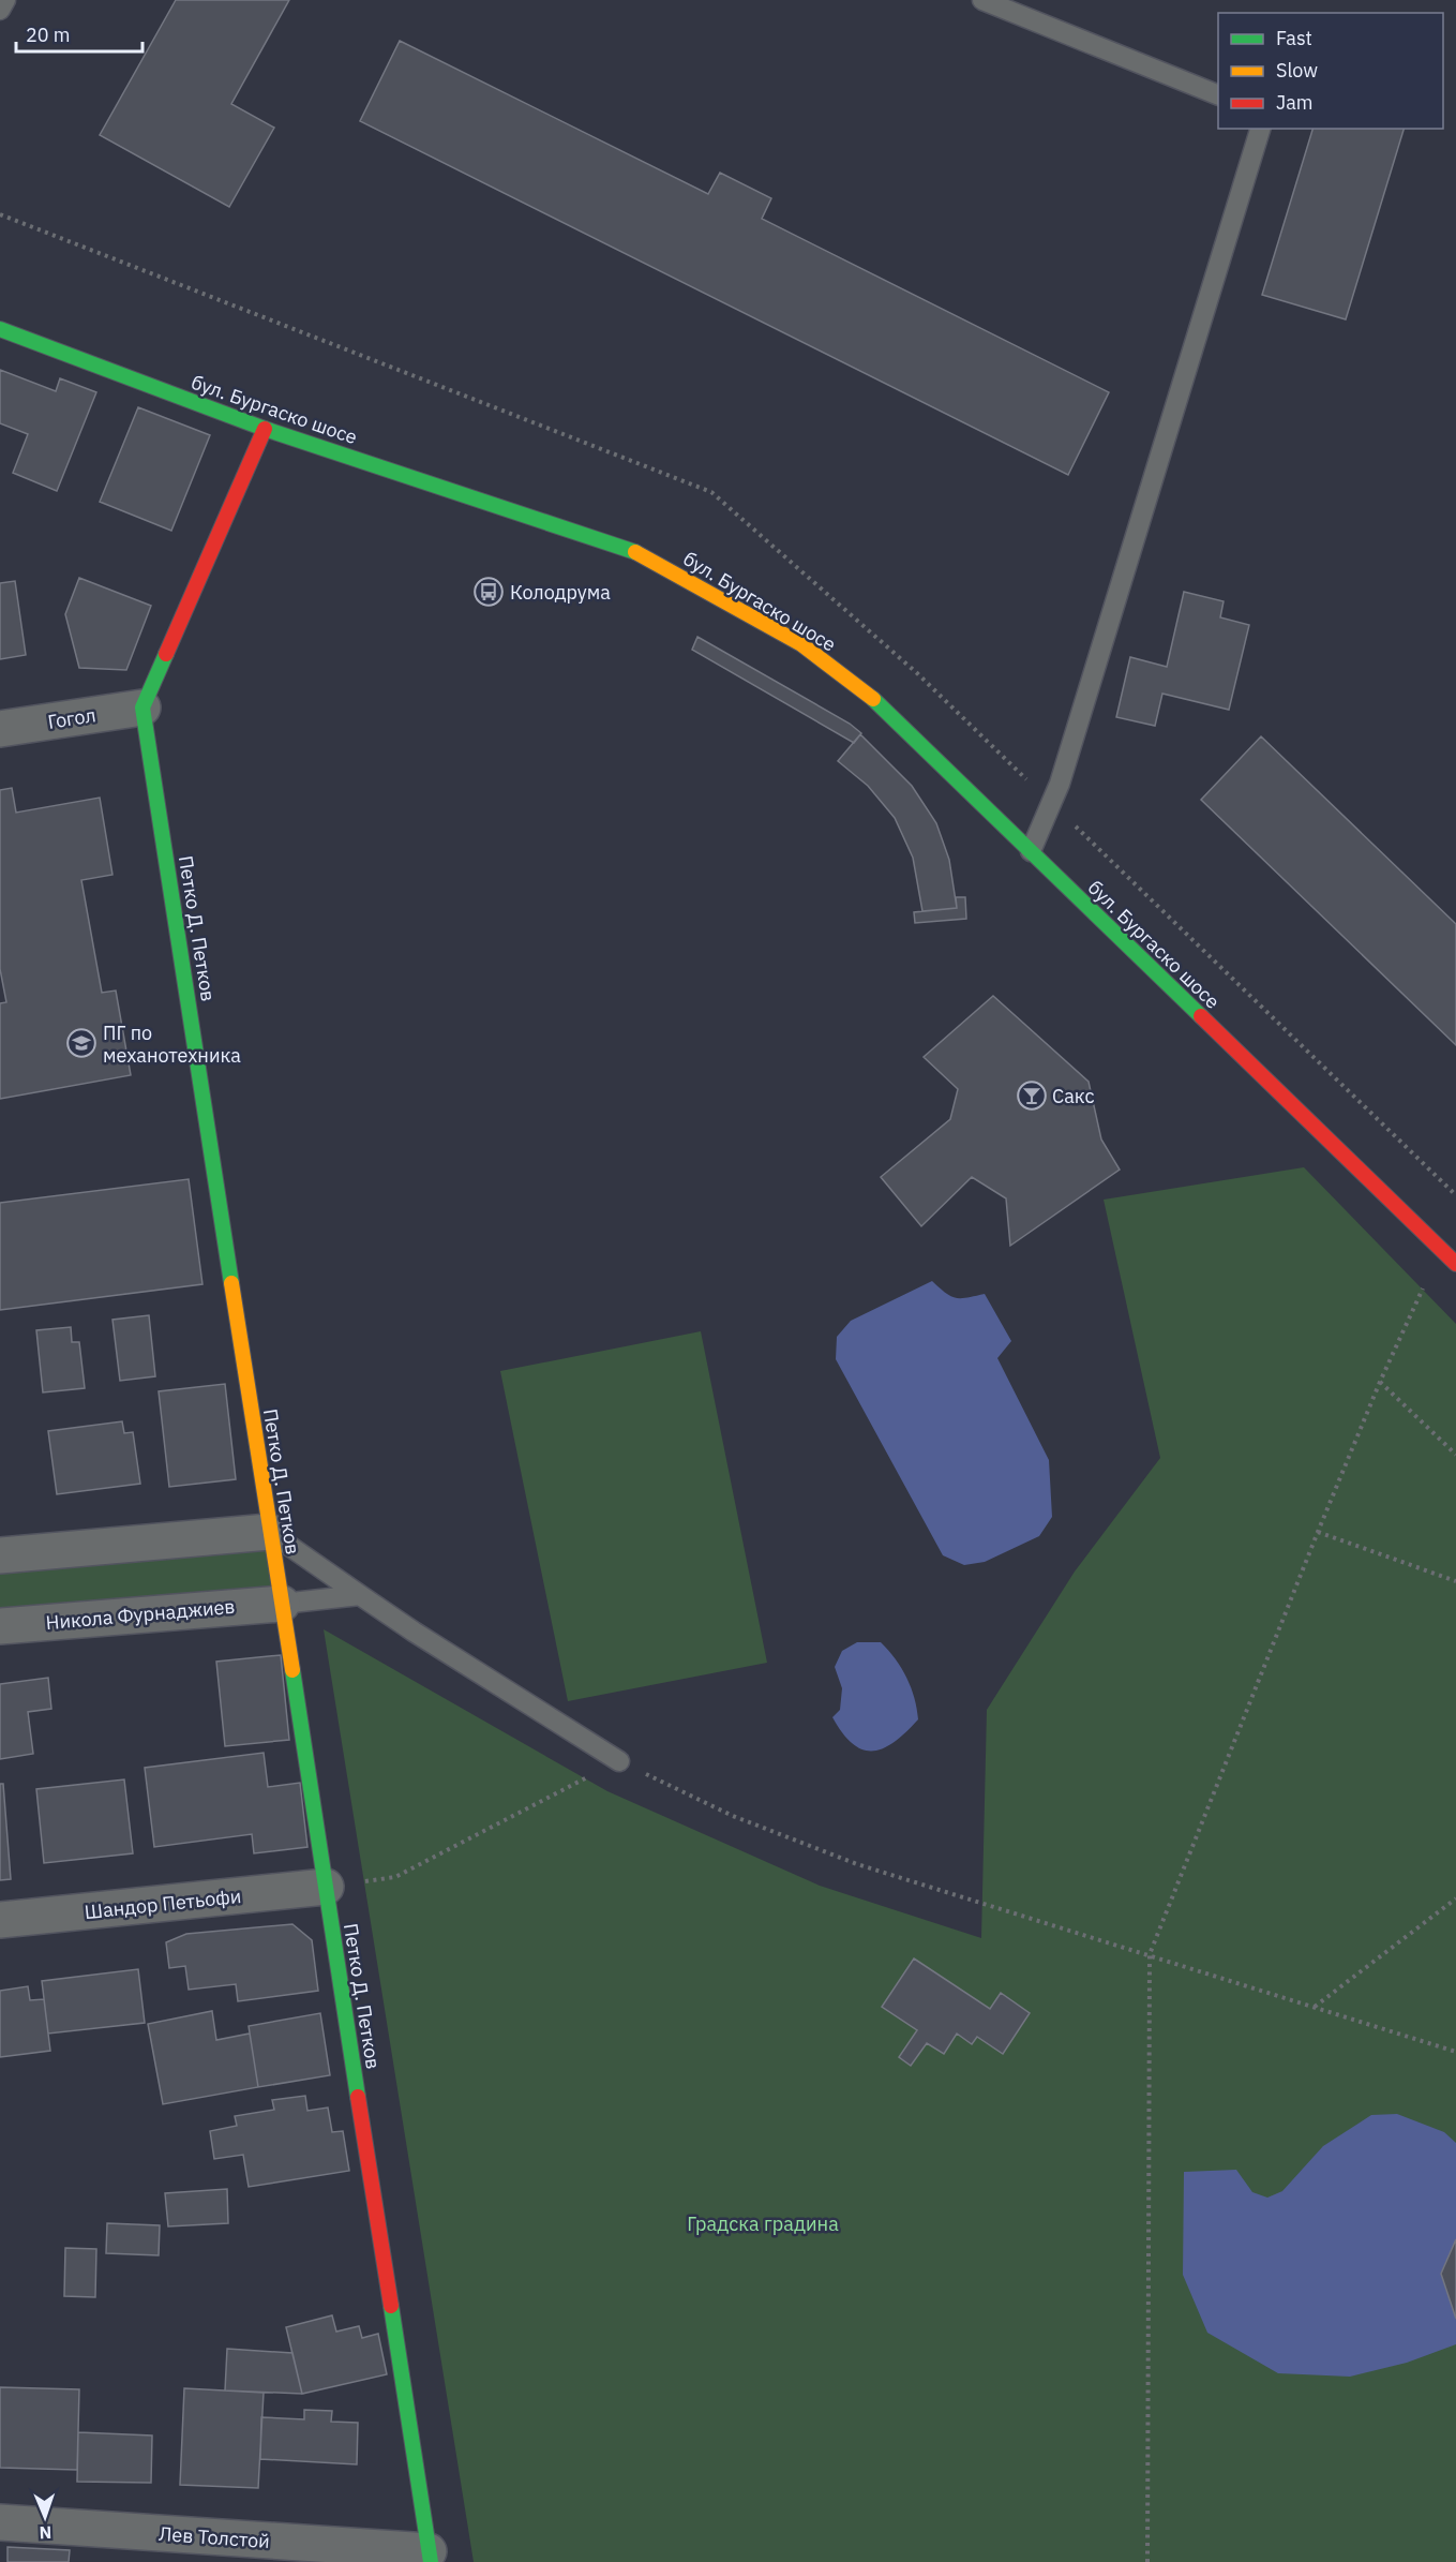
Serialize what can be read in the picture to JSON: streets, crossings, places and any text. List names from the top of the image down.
{
  "streets": {
    "street": [
      "бул. Бургаско шосе",
      "Гогол",
      "Петко Д. Петков",
      "Никола Фурнаджиев",
      "Шандор Петьофи",
      "Лев Толстой"
    ]
  },
  "crossings": [
    ["Гогол", "Петко Д. Петков"],
    ["Петко Д. Петков", "Никола Фурнаджиев"],
    ["Петко Д. Петков", "Шандор Петьофи"],
    ["Петко Д. Петков", "Лев Толстой"]
  ],
  "parks": ["Градска градина"],
  "places": {
    "bus stop": ["Колодрума"],
    "school or university": ["ПГ по механотехника"],
    "bar": ["Сакс"]
  },
  "legend": ["Fast", "Slow", "Jam"],
  "scale_bar": "20 m",
  "north": "bottom"
}
